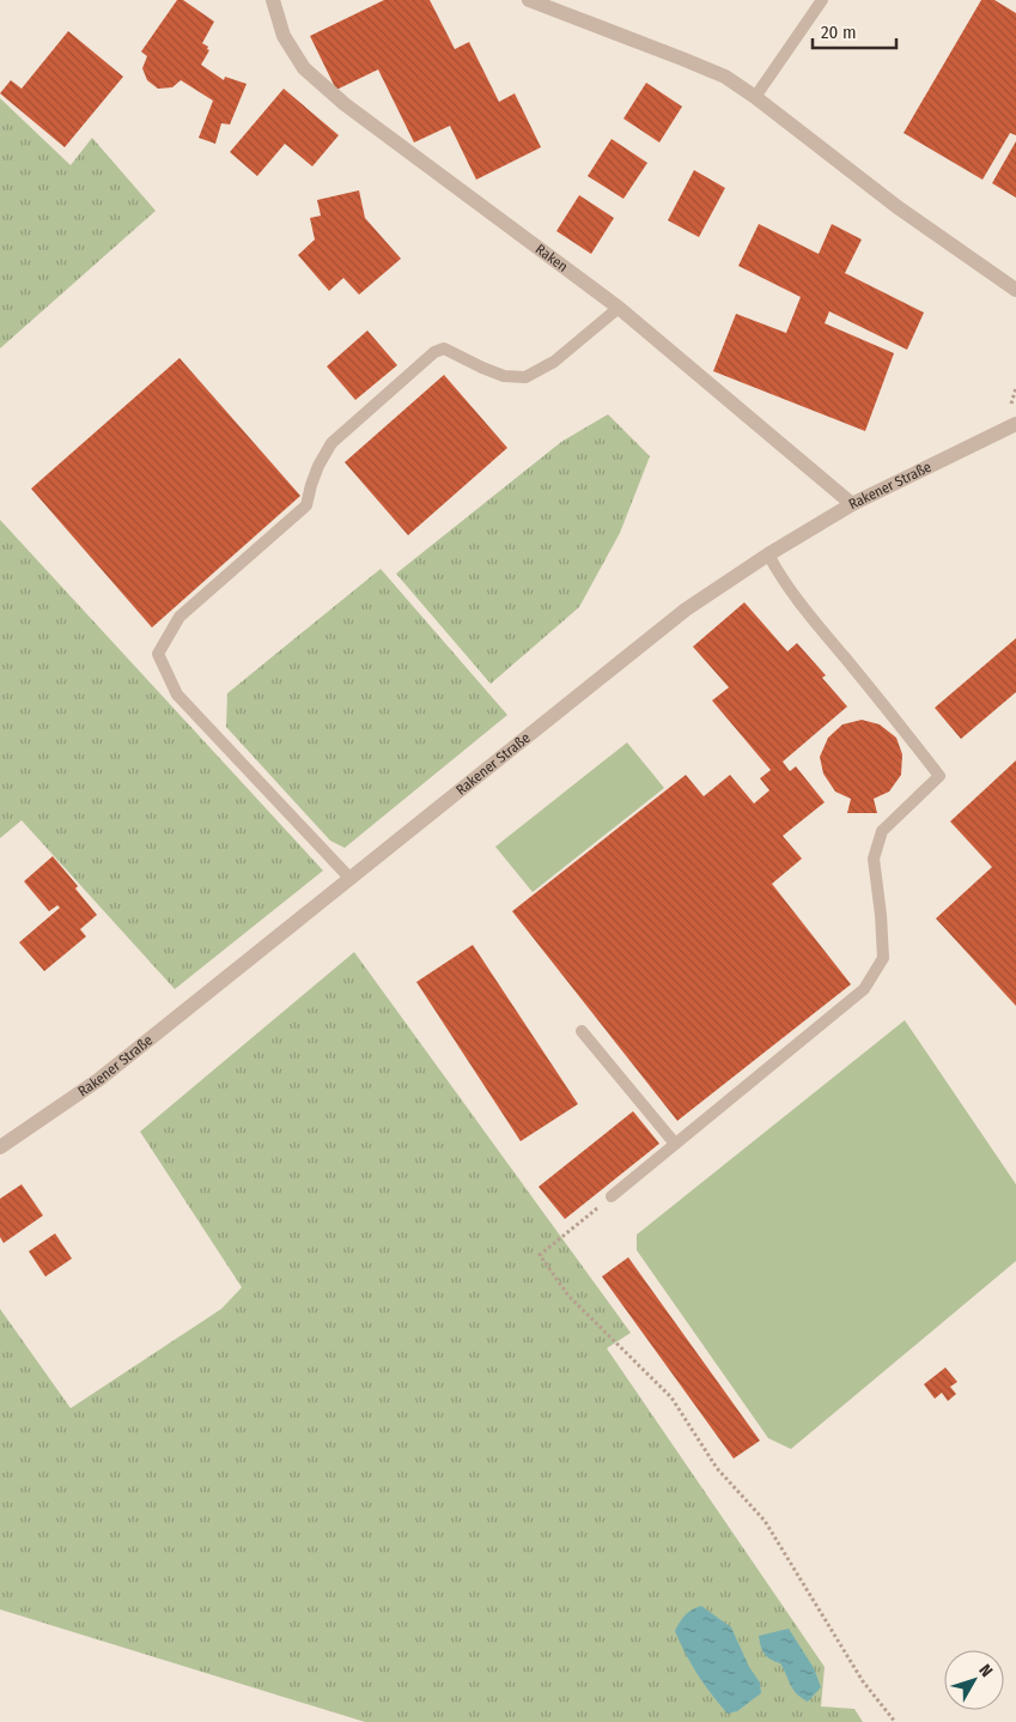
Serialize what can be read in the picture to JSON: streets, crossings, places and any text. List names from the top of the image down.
{
  "streets": {
    "street": ["Raken", "Rakener Straße"]
  },
  "crossings": [
    ["Raken", "Rakener Straße"]
  ],
  "scale_bar": "20 m",
  "north": "top right"
}
